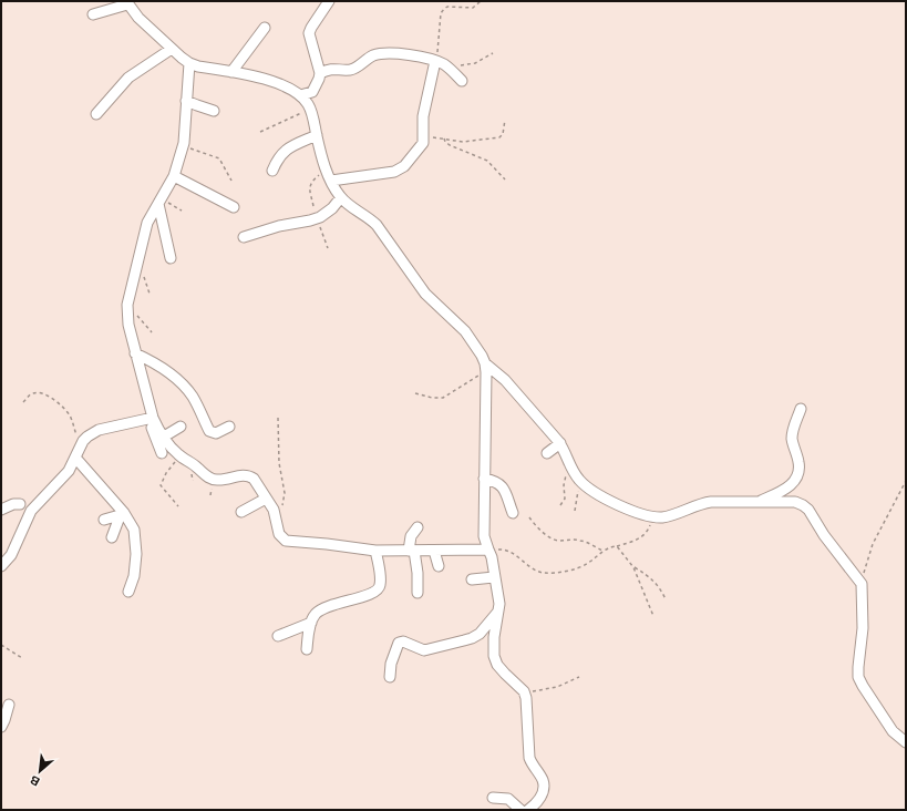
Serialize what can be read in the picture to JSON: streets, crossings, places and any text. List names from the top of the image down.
{
  "north": "bottom left"
}
